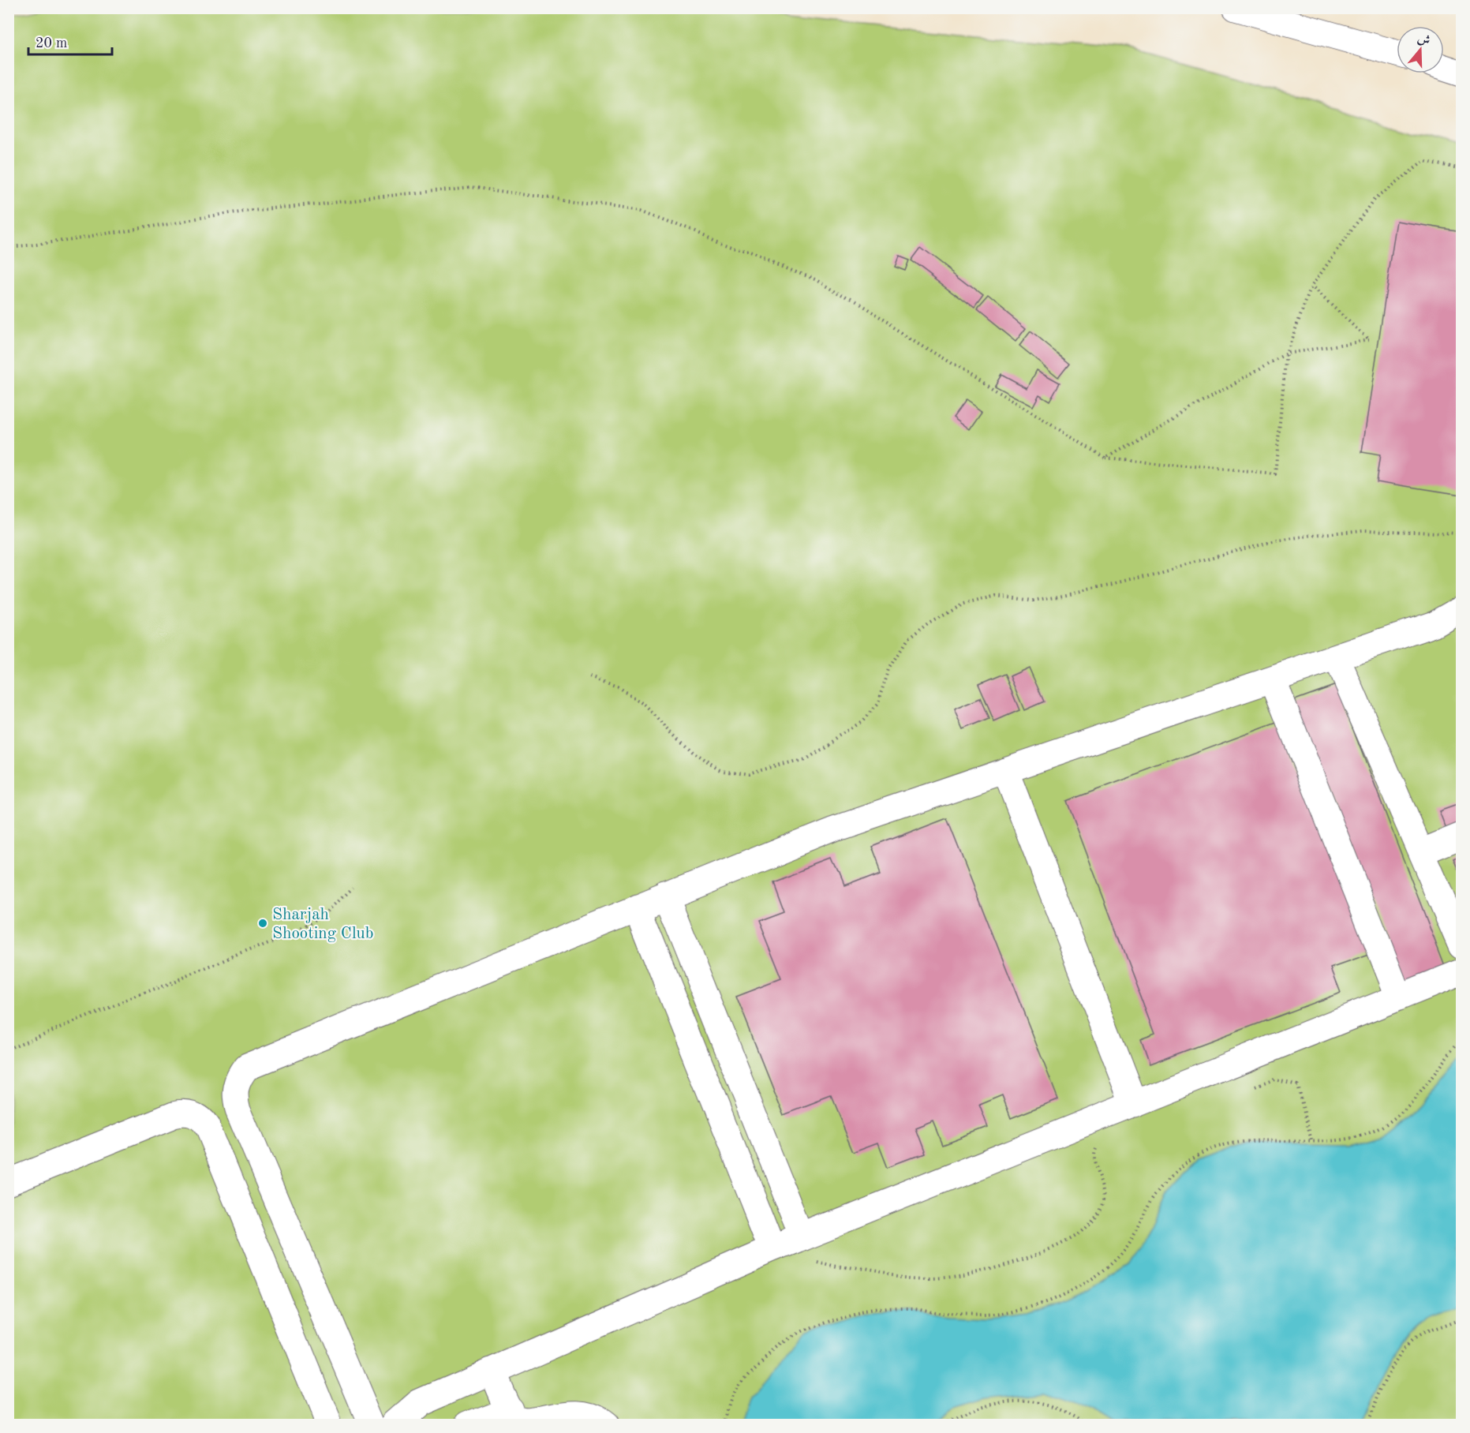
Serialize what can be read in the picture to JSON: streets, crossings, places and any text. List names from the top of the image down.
{
  "places": ["Sharjah Shooting Club"],
  "scale_bar": "20 m",
  "north": "top"
}
